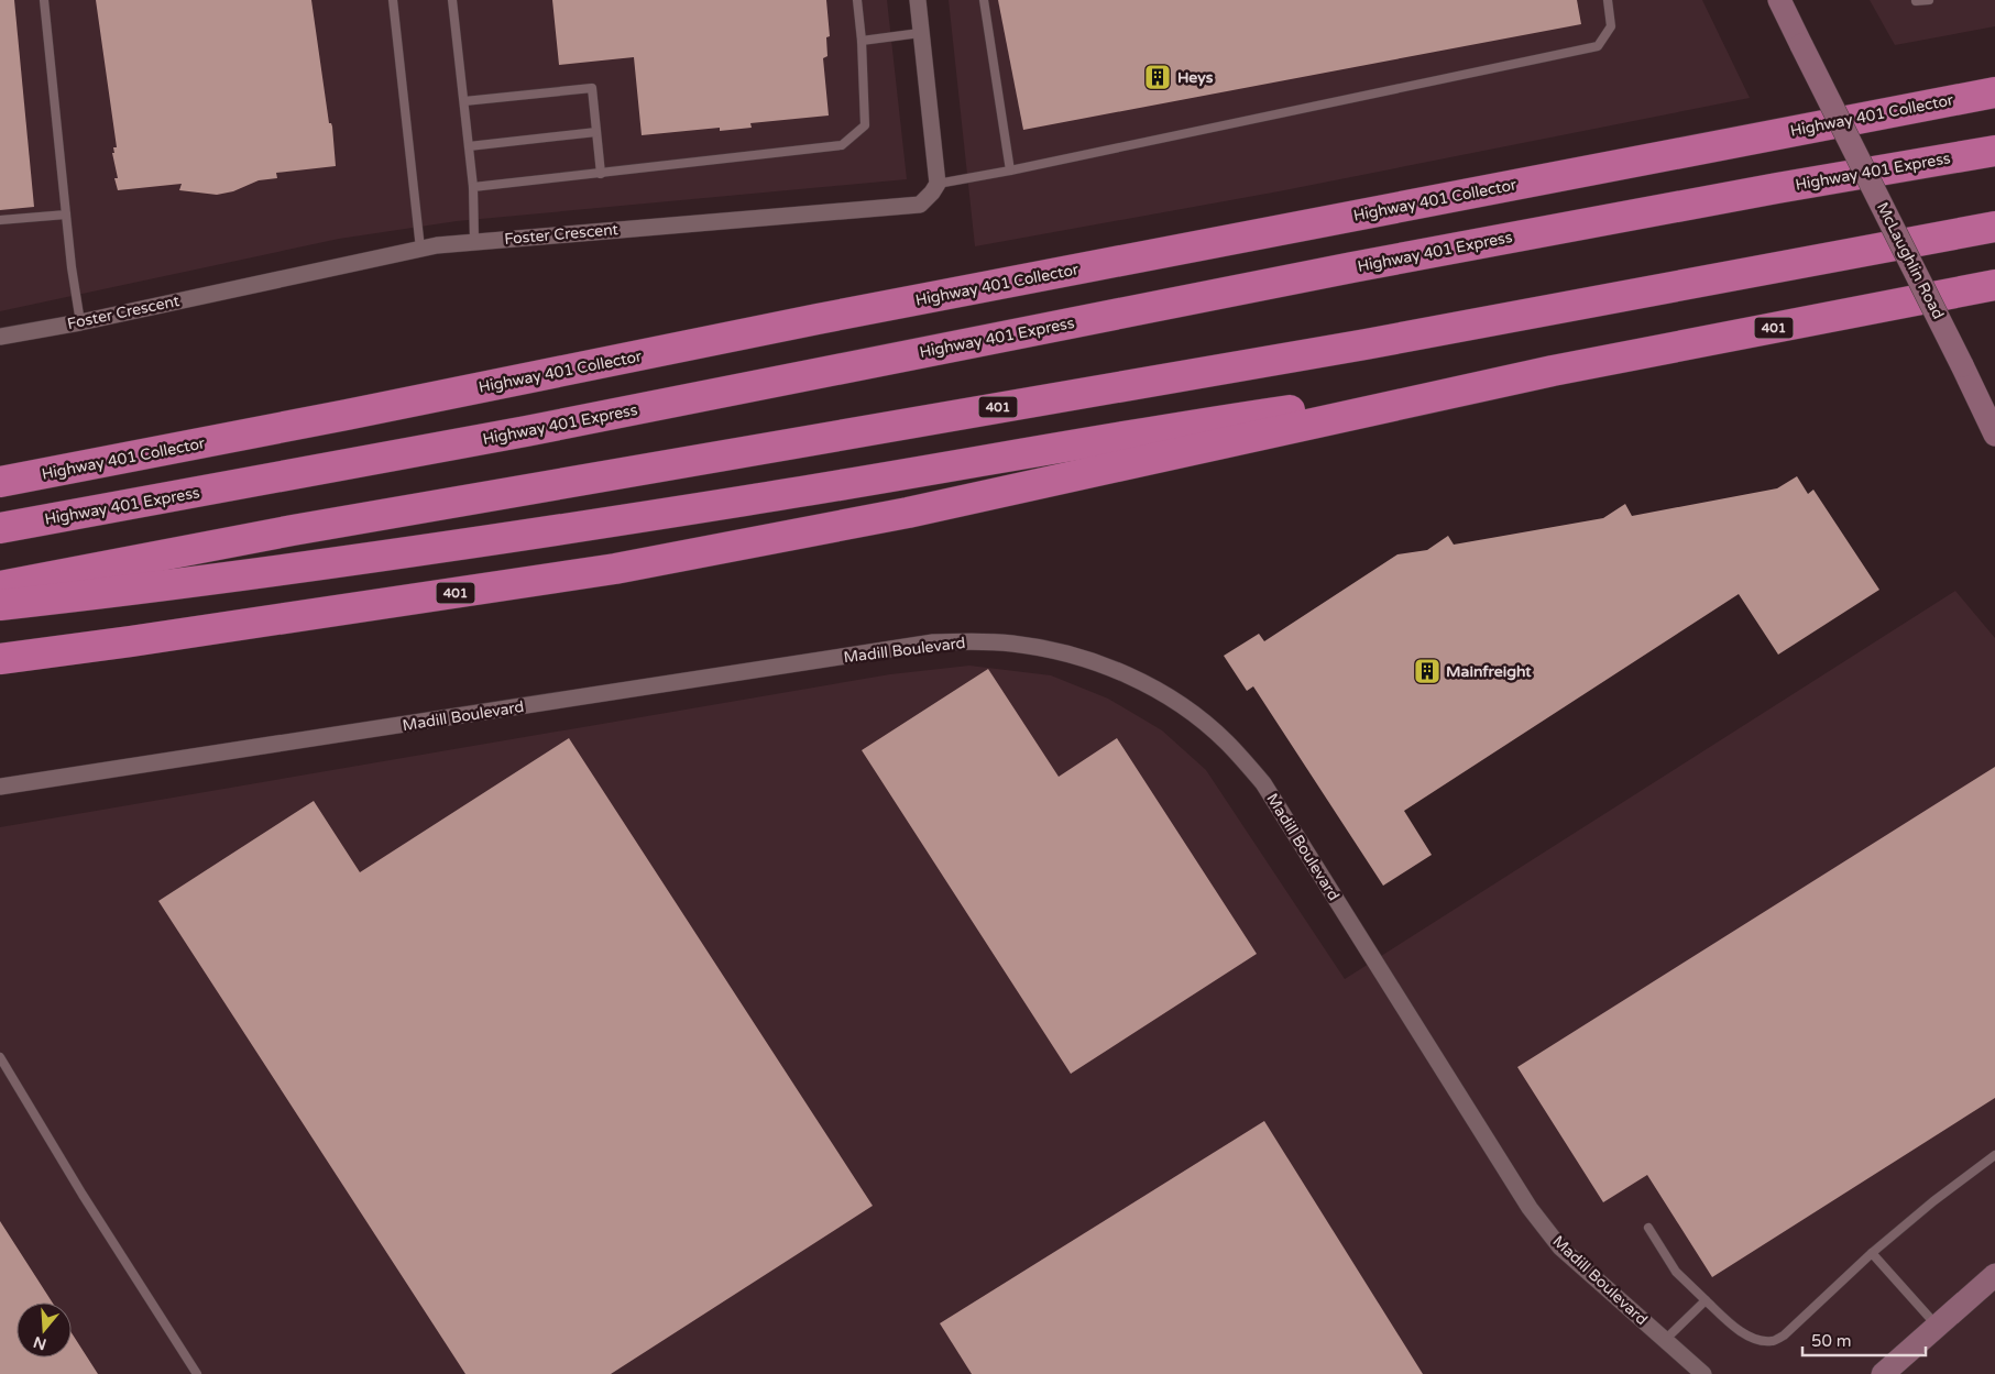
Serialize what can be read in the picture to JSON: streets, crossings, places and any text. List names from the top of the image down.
{
  "streets": {
    "highway": ["Highway 401 Collector", "Highway 401 Express", "401"],
    "street": ["Foster Crescent", "McLaughlin Road", "Madill Boulevard"]
  },
  "places": {
    "building": ["Heys", "Mainfreight"]
  },
  "scale_bar": "50 m",
  "north": "bottom"
}
